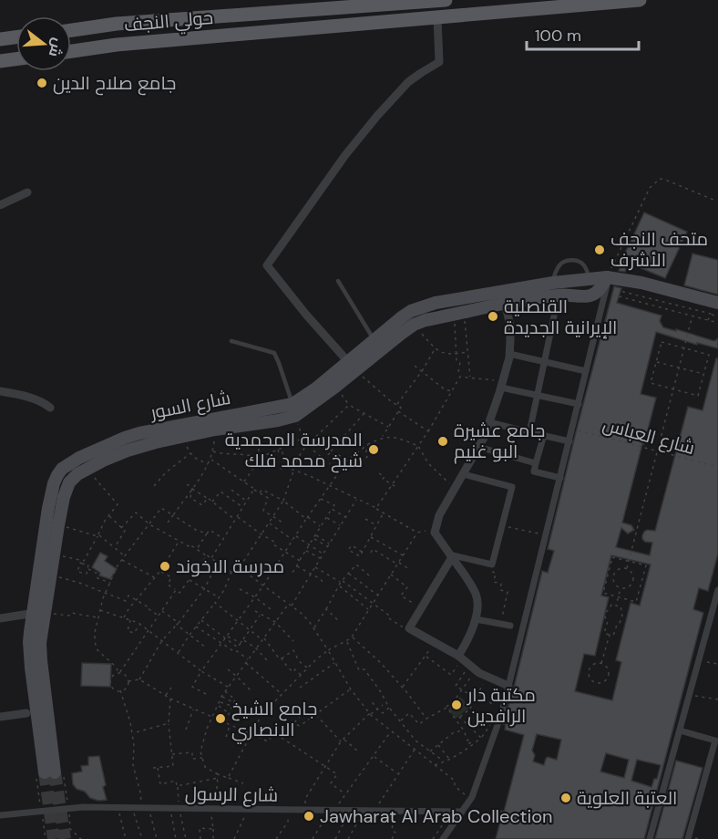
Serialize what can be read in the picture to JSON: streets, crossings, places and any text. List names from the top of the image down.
{
  "streets": {
    "main road": ["حولي النجف", "شارع السور"],
    "street": ["شارع الرسول"],
    "path": ["شارع العباس"]
  },
  "places": [
    "جامع صلاح الدين",
    "متحف النجف الأشرف",
    "القنصلية الإيرانية الجديدة",
    "جامع عشيرة البو غنيم",
    "المدرسة المحمدية شيخ محمد فلك",
    "مدرسة الاخوند",
    "مكتبة دار الرافدين",
    "جامع الشيخ الانصاري",
    "العتبة العلوية",
    "Jawharat Al Arab Collection"
  ],
  "scale_bar": "100 m",
  "north": "right"
}
